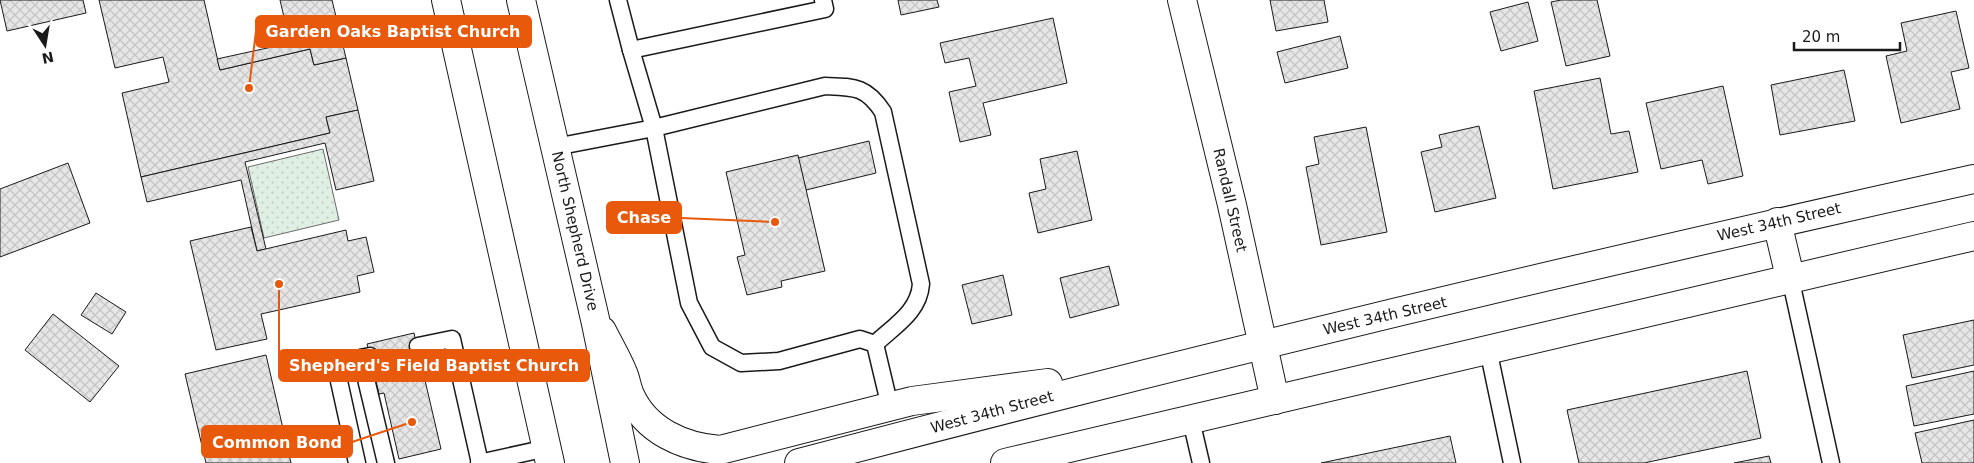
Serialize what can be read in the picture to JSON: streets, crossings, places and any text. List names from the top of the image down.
{
  "streets": {
    "main road": ["Randall Street", "West 34th Street", "North Shepherd Drive"]
  },
  "crossings": [
    ["Randall Street", "West 34th Street"]
  ],
  "places": [
    "Garden Oaks Baptist Church",
    "Chase",
    "Shepherd's Field Baptist Church",
    "Common Bond"
  ],
  "scale_bar": "20 m",
  "north": "bottom"
}
